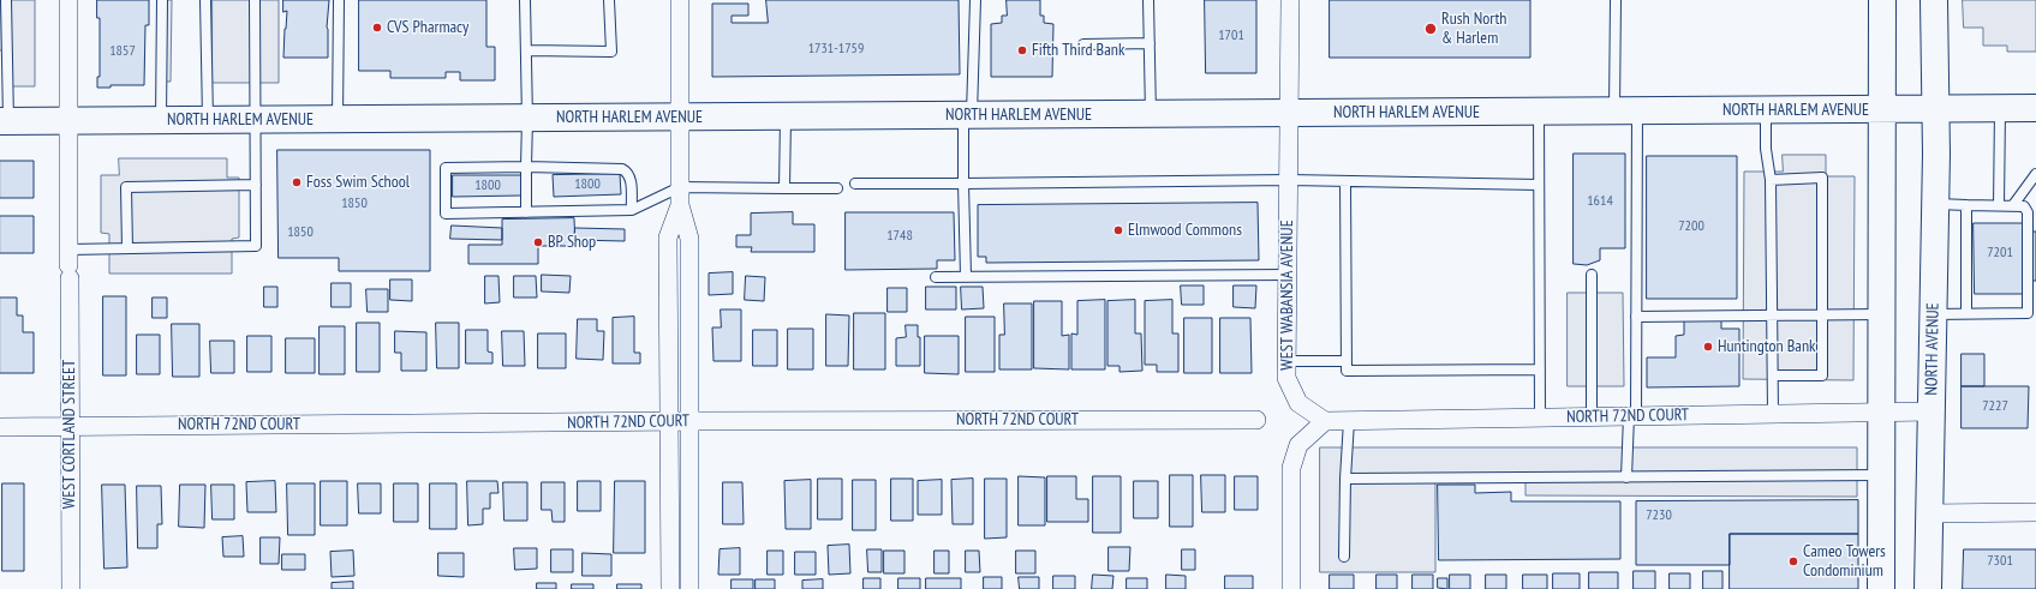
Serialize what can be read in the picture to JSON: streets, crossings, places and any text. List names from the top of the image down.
{
  "streets": {
    "main road": ["NORTH HARLEM AVENUE", "NORTH AVENUE"],
    "street": ["WEST WABANSIA AVENUE", "NORTH 72ND COURT", "WEST CORTLAND STREET"]
  },
  "crossings": [
    ["NORTH HARLEM AVENUE", "WEST WABANSIA AVENUE"],
    ["NORTH HARLEM AVENUE", "NORTH AVENUE"],
    ["NORTH HARLEM AVENUE", "WEST CORTLAND STREET"],
    ["WEST WABANSIA AVENUE", "NORTH 72ND COURT"],
    ["NORTH AVENUE", "NORTH 72ND COURT"],
    ["NORTH 72ND COURT", "WEST CORTLAND STREET"]
  ],
  "places": [
    "CVS Pharmacy",
    "Rush North & Harlem",
    "Fifth Third Bank",
    "Foss Swim School",
    "Elmwood Commons",
    "BP Shop",
    "Huntington Bank",
    "Cameo Towers Condominium"
  ],
  "house_numbers": [
    "1701",
    "1731-1759",
    "1857",
    "1800",
    "1800",
    "1614",
    "1850",
    "7200",
    "1850",
    "1748",
    "7201",
    "7227",
    "7230",
    "7301"
  ]
}
